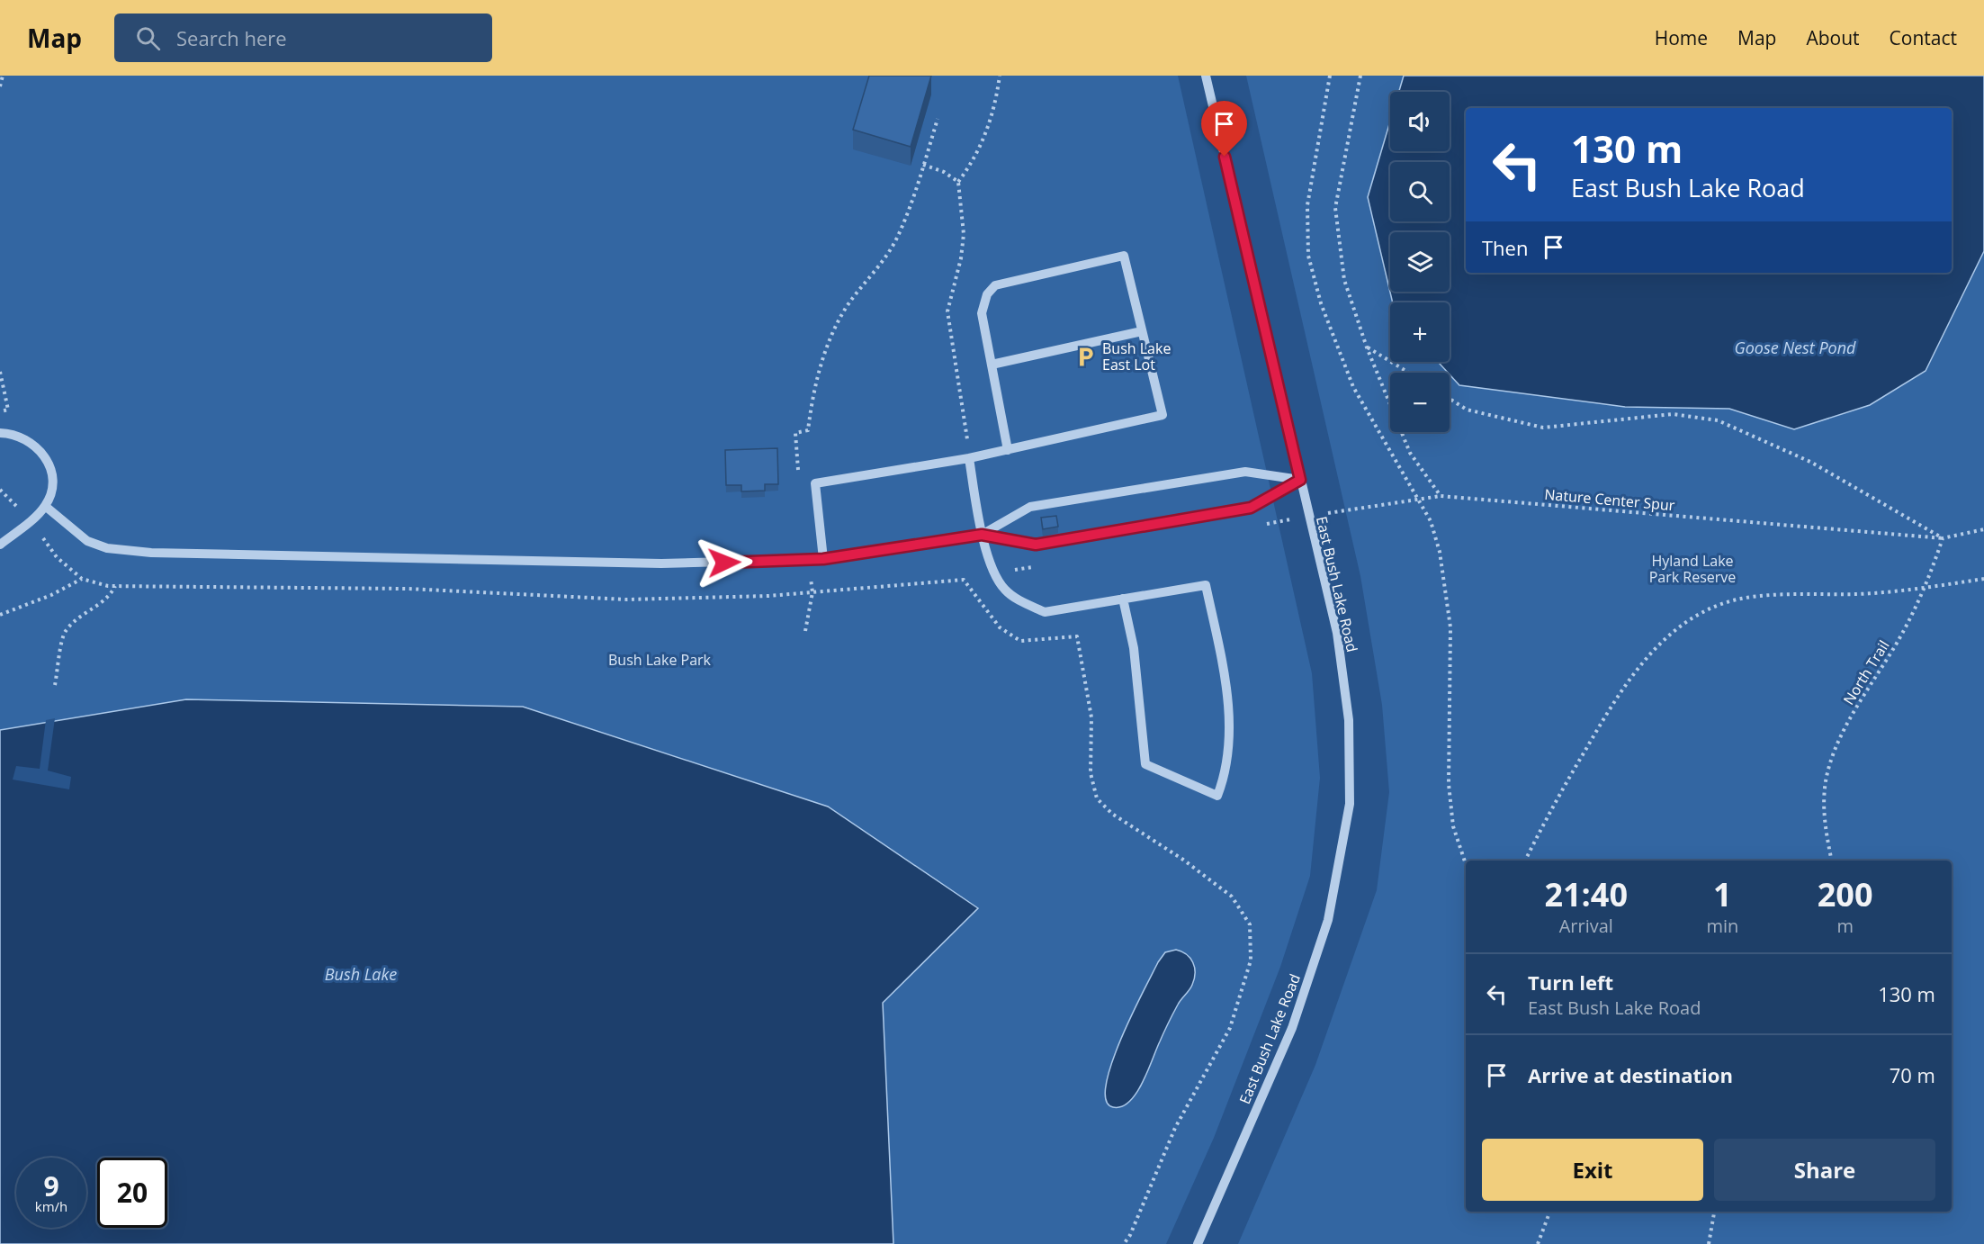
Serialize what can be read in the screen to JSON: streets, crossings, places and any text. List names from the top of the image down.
{
  "streets": {
    "street": ["East Bush Lake Road"],
    "path": ["Nature Center Spur", "North Trail"]
  },
  "crossings": [
    ["Nature Center Spur", "North Trail"]
  ],
  "water": ["Goose Nest Pond", "Bush Lake"],
  "parks": ["Hyland Lake Park Reserve", "Bush Lake Park"],
  "places": {
    "parking": ["Bush Lake East Lot"]
  },
  "page": {
    "header": "Map",
    "search": "Search here",
    "nav": [
      "Home",
      "Map",
      "About",
      "Contact"
    ],
    "map_buttons": ["+", "−"],
    "turn": ["130 m", "East Bush Lake Road"],
    "then": "Then",
    "eta": [
      "21:40",
      "Arrival",
      "1",
      "min",
      "200",
      "m"
    ],
    "list": [
      {
        "name": "Turn left",
        "note": "East Bush Lake Road",
        "value": "130 m"
      },
      {
        "name": "Arrive at destination",
        "value": "70 m"
      }
    ],
    "buttons": ["Exit", "Share"],
    "speed": "9 km/h",
    "limit": "20"
  }
}
